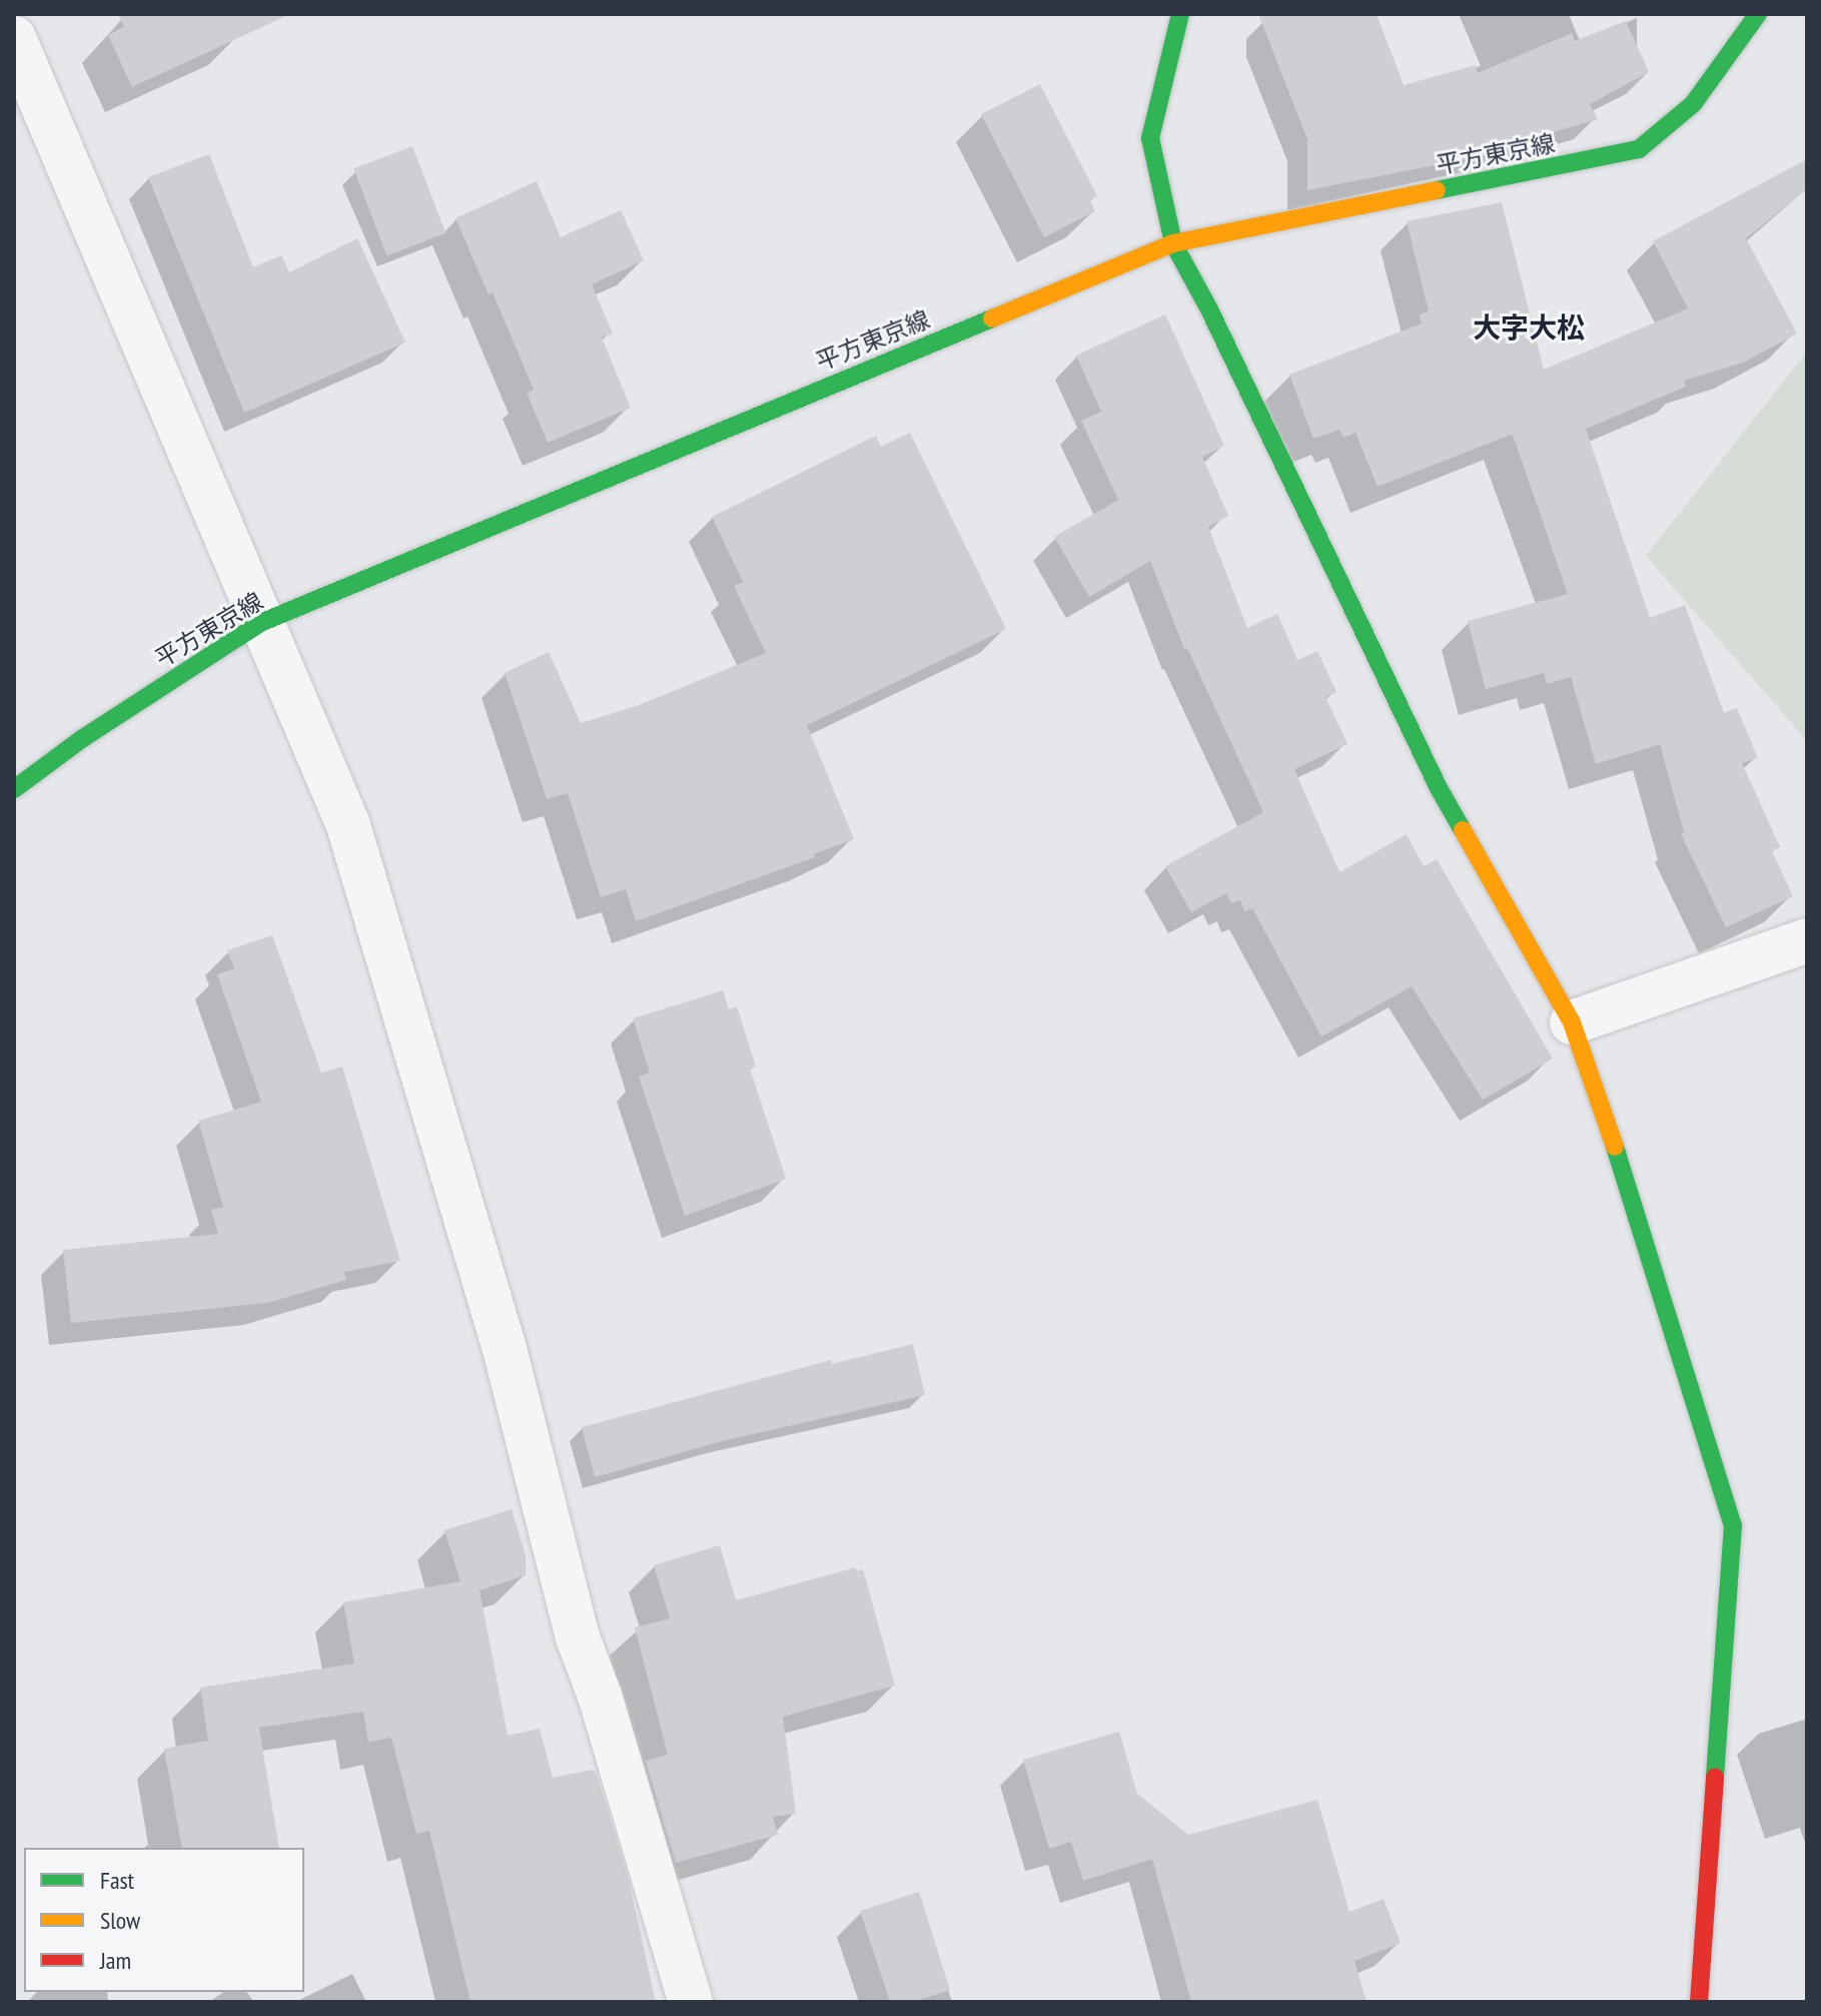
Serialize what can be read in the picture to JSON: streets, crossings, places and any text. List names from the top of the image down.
{
  "streets": {
    "street": ["平方東京線"]
  },
  "districts": ["大字大松"],
  "legend": ["Fast", "Slow", "Jam"]
}
